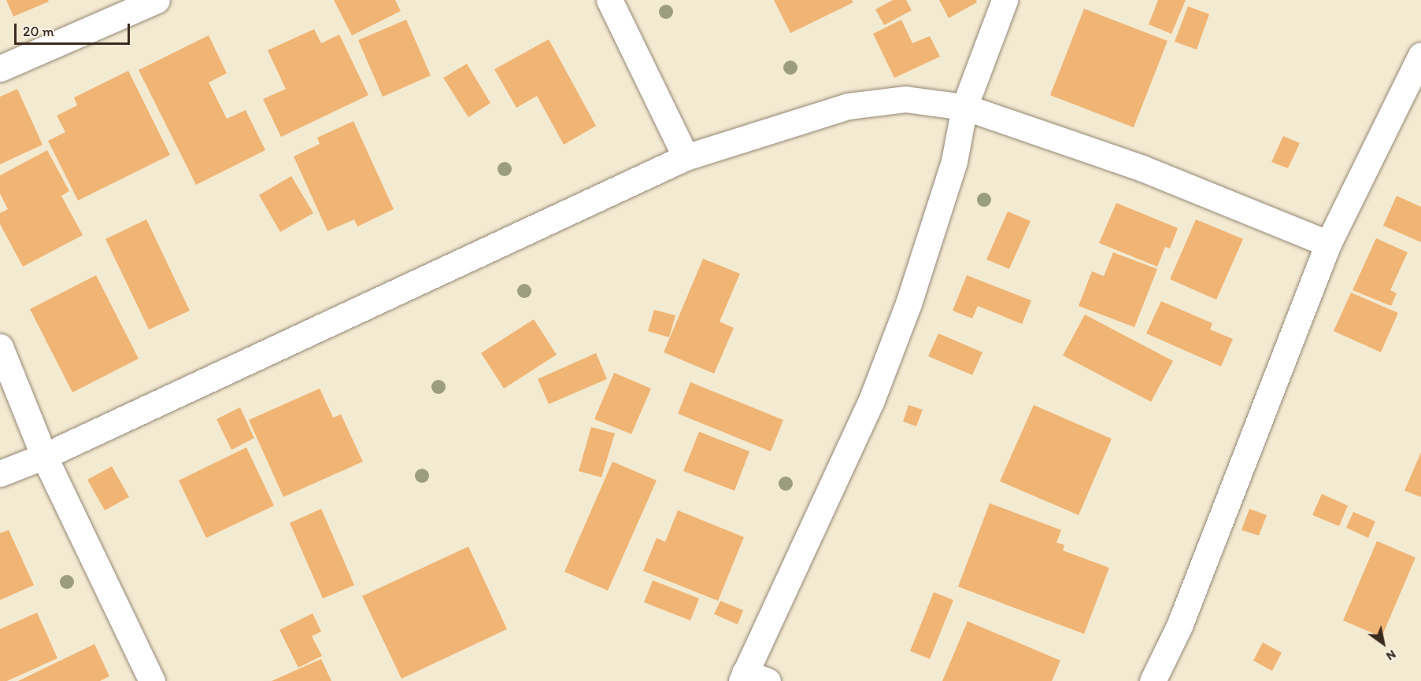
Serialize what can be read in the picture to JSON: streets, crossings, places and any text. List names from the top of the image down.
{
  "scale_bar": "20 m",
  "north": "bottom right"
}
